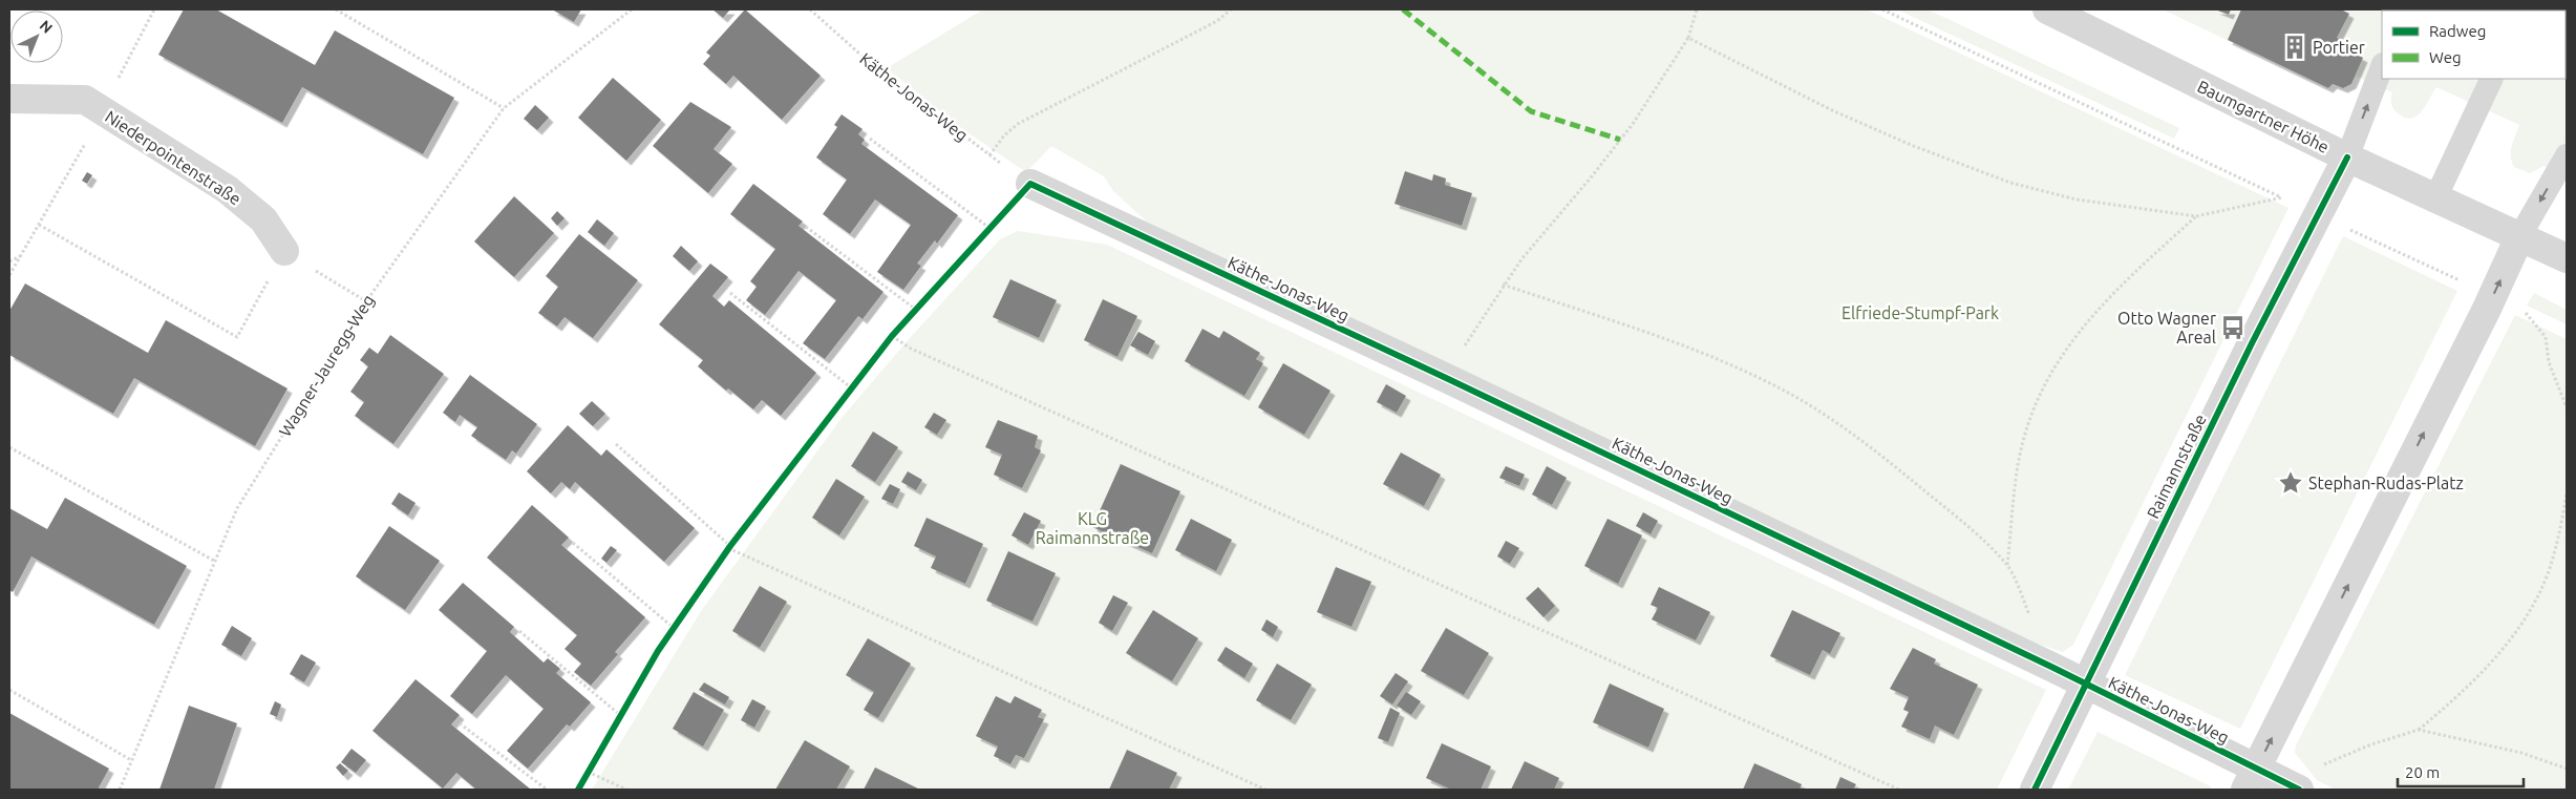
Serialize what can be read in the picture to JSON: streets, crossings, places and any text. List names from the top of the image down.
{
  "streets": {
    "street": [
      "Käthe-Jonas-Weg",
      "Baumgartner Höhe",
      "Niederpointenstraße",
      "Raimannstraße"
    ],
    "path": ["Wagner-Jauregg-Weg"]
  },
  "crossings": [
    ["Käthe-Jonas-Weg", "Raimannstraße"],
    ["Baumgartner Höhe", "Raimannstraße"]
  ],
  "parks": ["Elfriede-Stumpf-Park", "KLG Raimannstraße"],
  "places": {
    "building": ["Portier"],
    "bus stop": ["Otto Wagner Areal"],
    "place": ["Stephan-Rudas-Platz"]
  },
  "legend": ["Radweg", "Weg"],
  "scale_bar": "20 m",
  "north": "top right"
}
